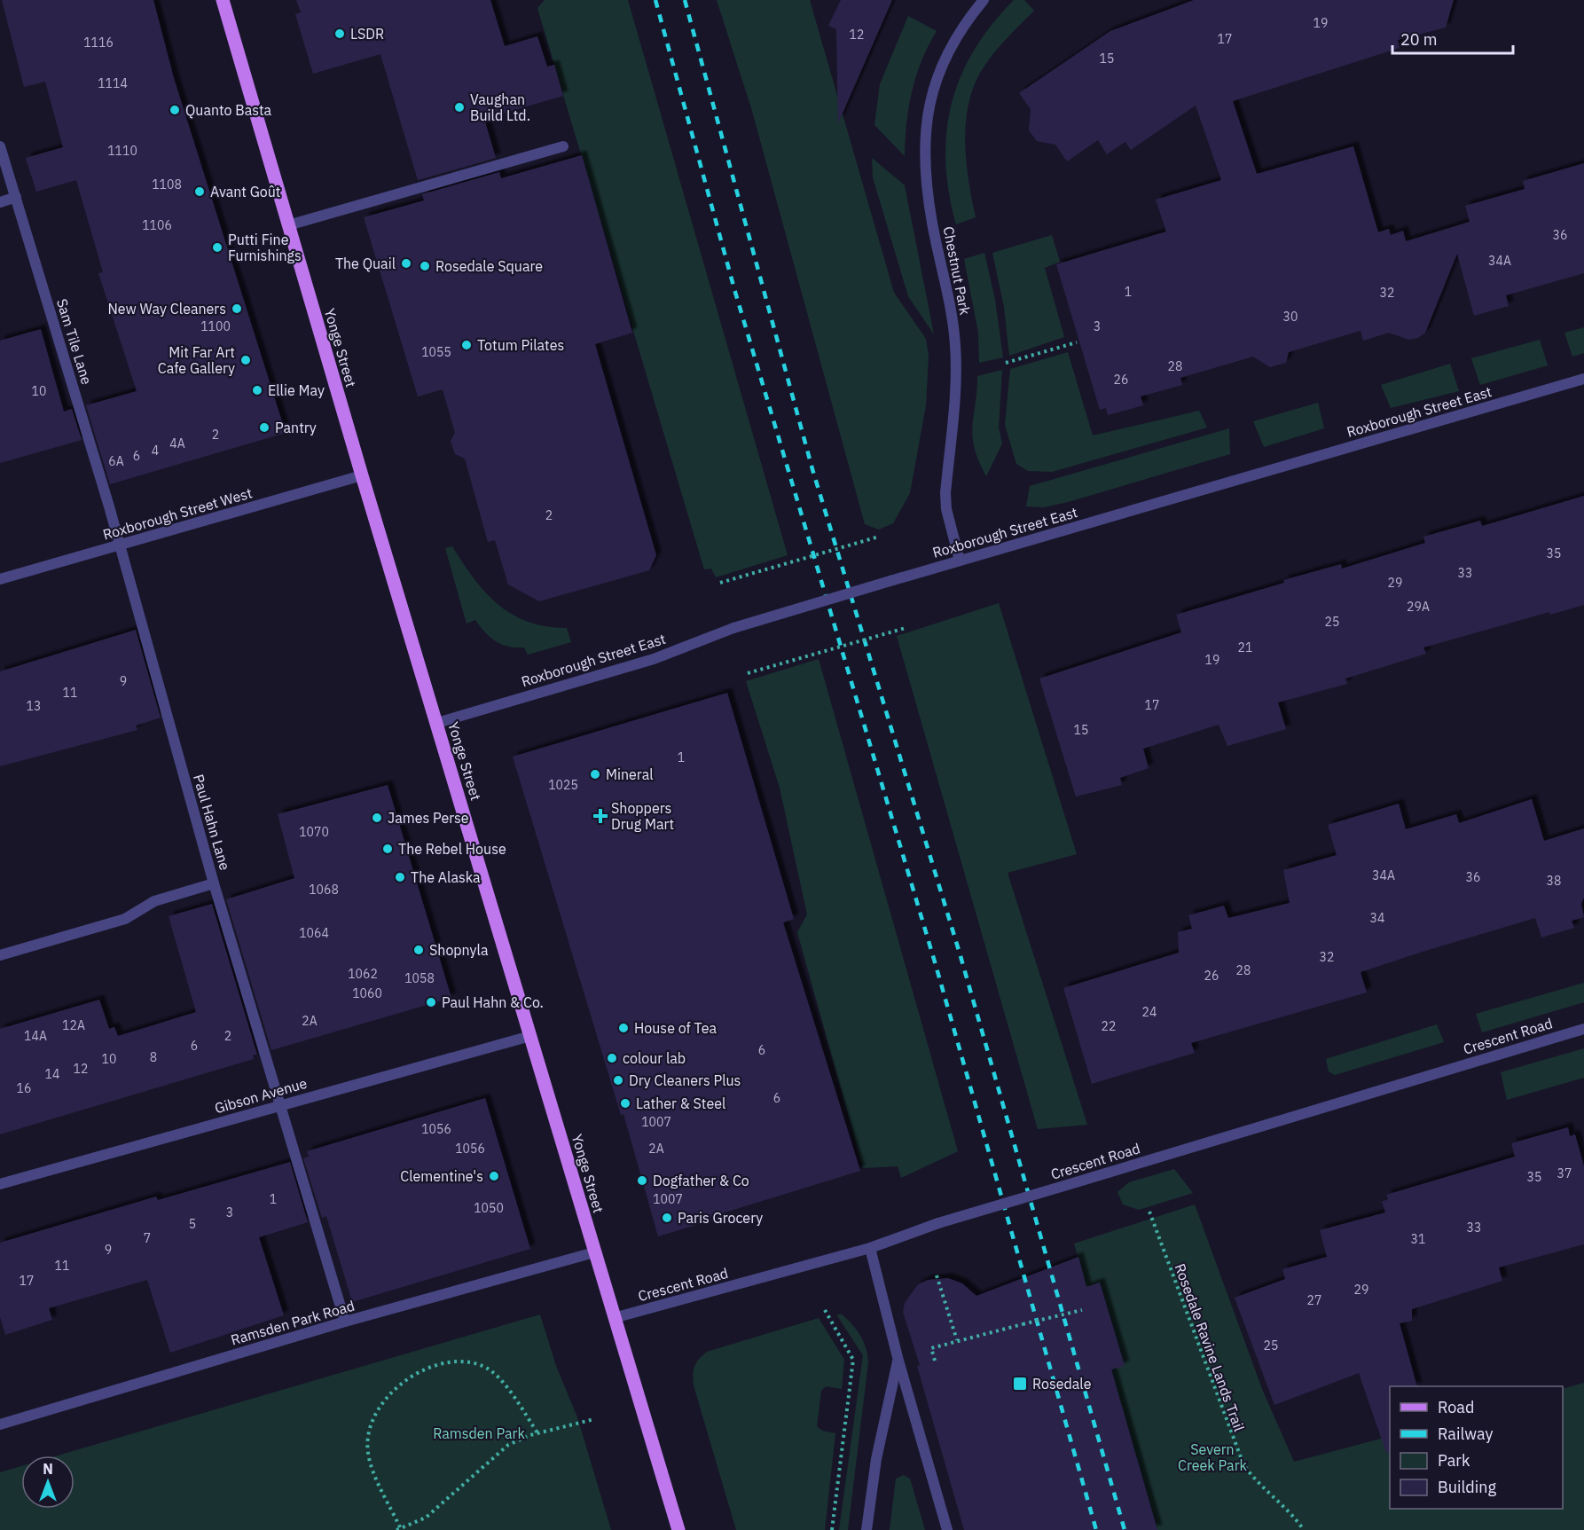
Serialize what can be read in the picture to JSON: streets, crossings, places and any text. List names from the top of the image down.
{
  "streets": {
    "main road": ["Yonge Street"],
    "street": [
      "Chestnut Park",
      "Sam Tile Lane",
      "Roxborough Street East",
      "Roxborough Street West",
      "Paul Hahn Lane",
      "Crescent Road",
      "Gibson Avenue",
      "Ramsden Park Road"
    ],
    "path": ["Rosedale Ravine Lands Trail"]
  },
  "crossings": [
    ["Chestnut Park", "Roxborough Street East"],
    ["Sam Tile Lane", "Roxborough Street West"],
    ["Sam Tile Lane", "Paul Hahn Lane"],
    ["Yonge Street", "Roxborough Street East"],
    ["Yonge Street", "Roxborough Street West"],
    ["Yonge Street", "Crescent Road"],
    ["Yonge Street", "Gibson Avenue"],
    ["Yonge Street", "Ramsden Park Road"],
    ["Roxborough Street West", "Paul Hahn Lane"],
    ["Paul Hahn Lane", "Gibson Avenue"],
    ["Paul Hahn Lane", "Ramsden Park Road"]
  ],
  "parks": ["Ramsden Park", "Severn Creek Park"],
  "places": {
    "other": [
      "LSDR",
      "Vaughan Build Ltd.",
      "Quanto Basta",
      "Avant Goût",
      "Putti Fine Furnishings",
      "The Quail",
      "Rosedale Square",
      "New Way Cleaners",
      "Totum Pilates",
      "Mit Far Art Cafe Gallery",
      "Ellie May",
      "Pantry",
      "Mineral",
      "James Perse",
      "The Rebel House",
      "The Alaska",
      "Shopnyla",
      "Paul Hahn & Co.",
      "House of Tea",
      "colour lab",
      "Dry Cleaners Plus",
      "Lather & Steel",
      "Clementine's",
      "Dogfather & Co",
      "Paris Grocery"
    ],
    "health": ["Shoppers Drug Mart"],
    "transit": ["Rosedale"]
  },
  "house_numbers": [
    "19",
    "12",
    "17",
    "1116",
    "15",
    "1114",
    "1110",
    "1108",
    "1106",
    "36",
    "34A",
    "1",
    "32",
    "30",
    "1100",
    "3",
    "1055",
    "28",
    "26",
    "10",
    "2",
    "4A",
    "4",
    "6",
    "6A",
    "2",
    "35",
    "33",
    "29",
    "29A",
    "25",
    "21",
    "19",
    "9",
    "11",
    "17",
    "13",
    "15",
    "1",
    "1025",
    "1070",
    "34A",
    "36",
    "38",
    "1068",
    "34",
    "1064",
    "32",
    "28",
    "1062",
    "26",
    "1058",
    "1060",
    "24",
    "2A",
    "12A",
    "22",
    "14A",
    "2",
    "6",
    "6",
    "8",
    "10",
    "12",
    "14",
    "16",
    "6",
    "1007",
    "1056",
    "1056",
    "2A",
    "37",
    "35",
    "1",
    "1007",
    "1050",
    "3",
    "5",
    "33",
    "7",
    "31",
    "9",
    "11",
    "17",
    "29",
    "27",
    "25"
  ],
  "legend": [
    "Road",
    "Railway",
    "Park",
    "Building"
  ],
  "scale_bar": "20 m",
  "north": "top"
}
